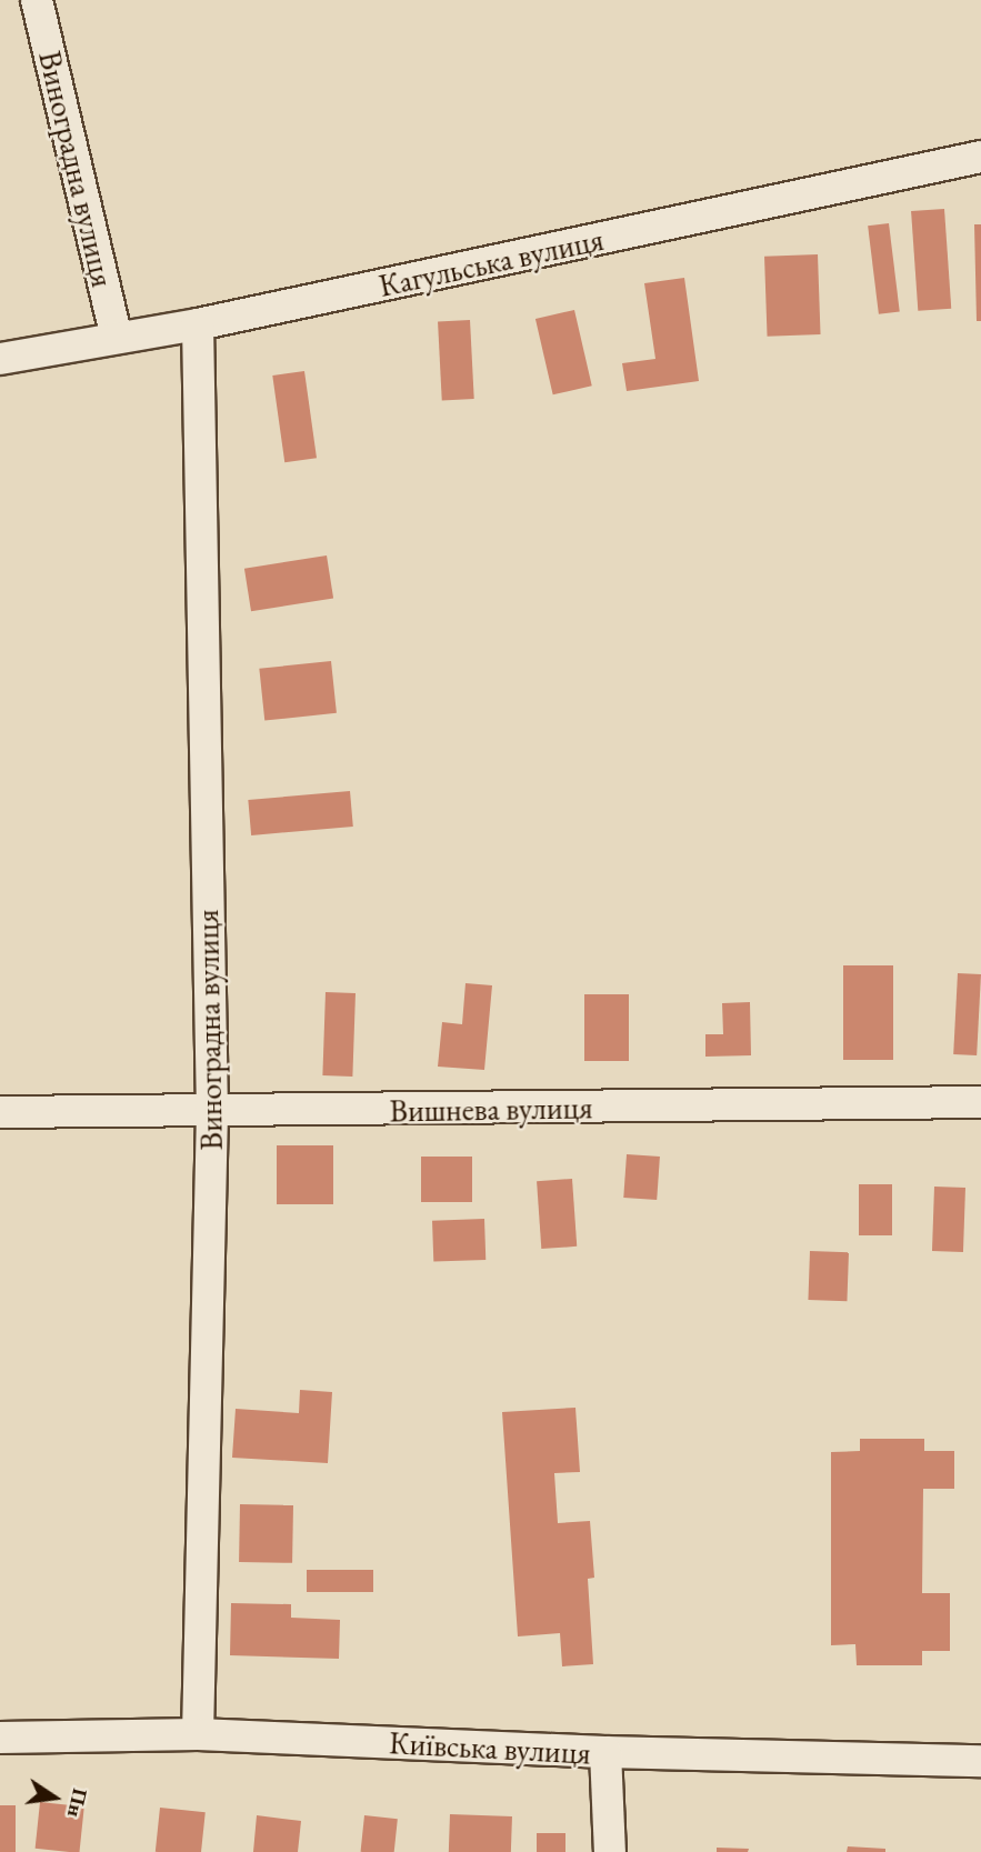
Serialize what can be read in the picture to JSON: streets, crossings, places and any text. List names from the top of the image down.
{
  "streets": {
    "street": [
      "Виноградна вулиця",
      "Кагульська вулиця",
      "Вишнева вулиця",
      "Київська вулиця"
    ]
  },
  "crossings": [
    ["Виноградна вулиця", "Кагульська вулиця"],
    ["Виноградна вулиця", "Вишнева вулиця"],
    ["Виноградна вулиця", "Київська вулиця"]
  ],
  "north": "right"
}
